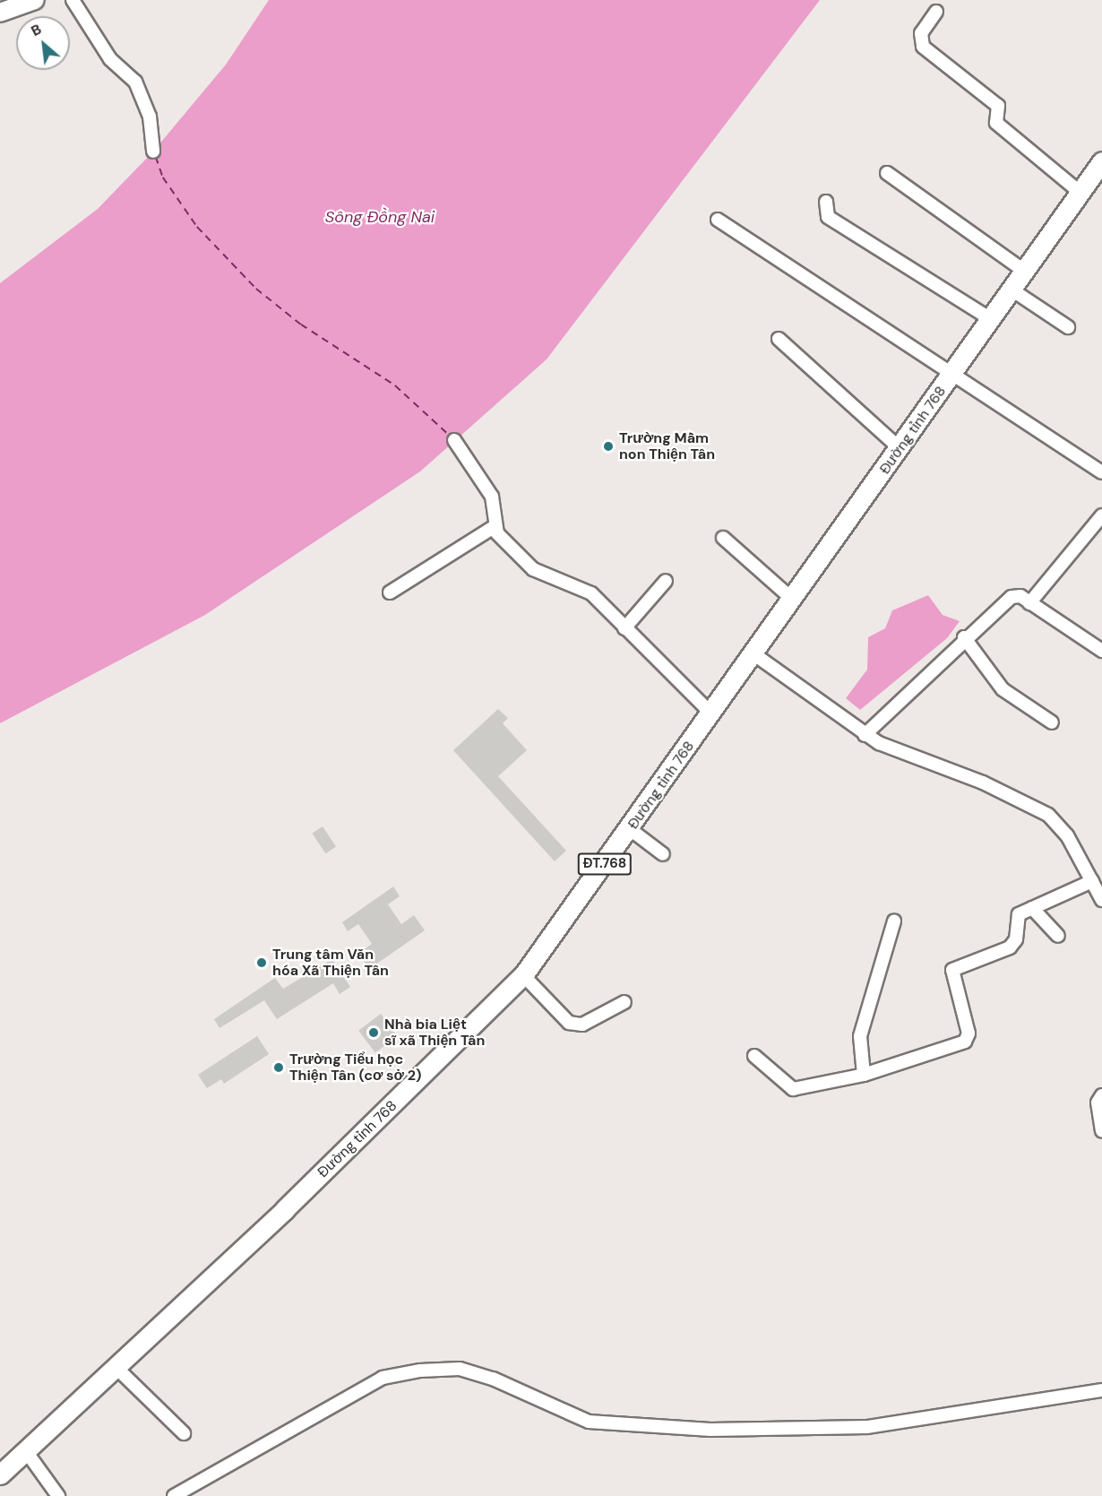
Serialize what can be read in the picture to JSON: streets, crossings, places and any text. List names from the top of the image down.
{
  "streets": {
    "main road": ["Đường tỉnh 768", "ĐT.768"]
  },
  "water": ["Sông Đồng Nai"],
  "places": [
    "Trường Mầm non Thiện Tân",
    "Trung tâm Văn hóa Xã Thiện Tân",
    "Nhà bia Liệt sĩ xã Thiện Tân",
    "Trường Tiểu học Thiện Tân (cơ sở 2)"
  ],
  "north": "top left"
}
